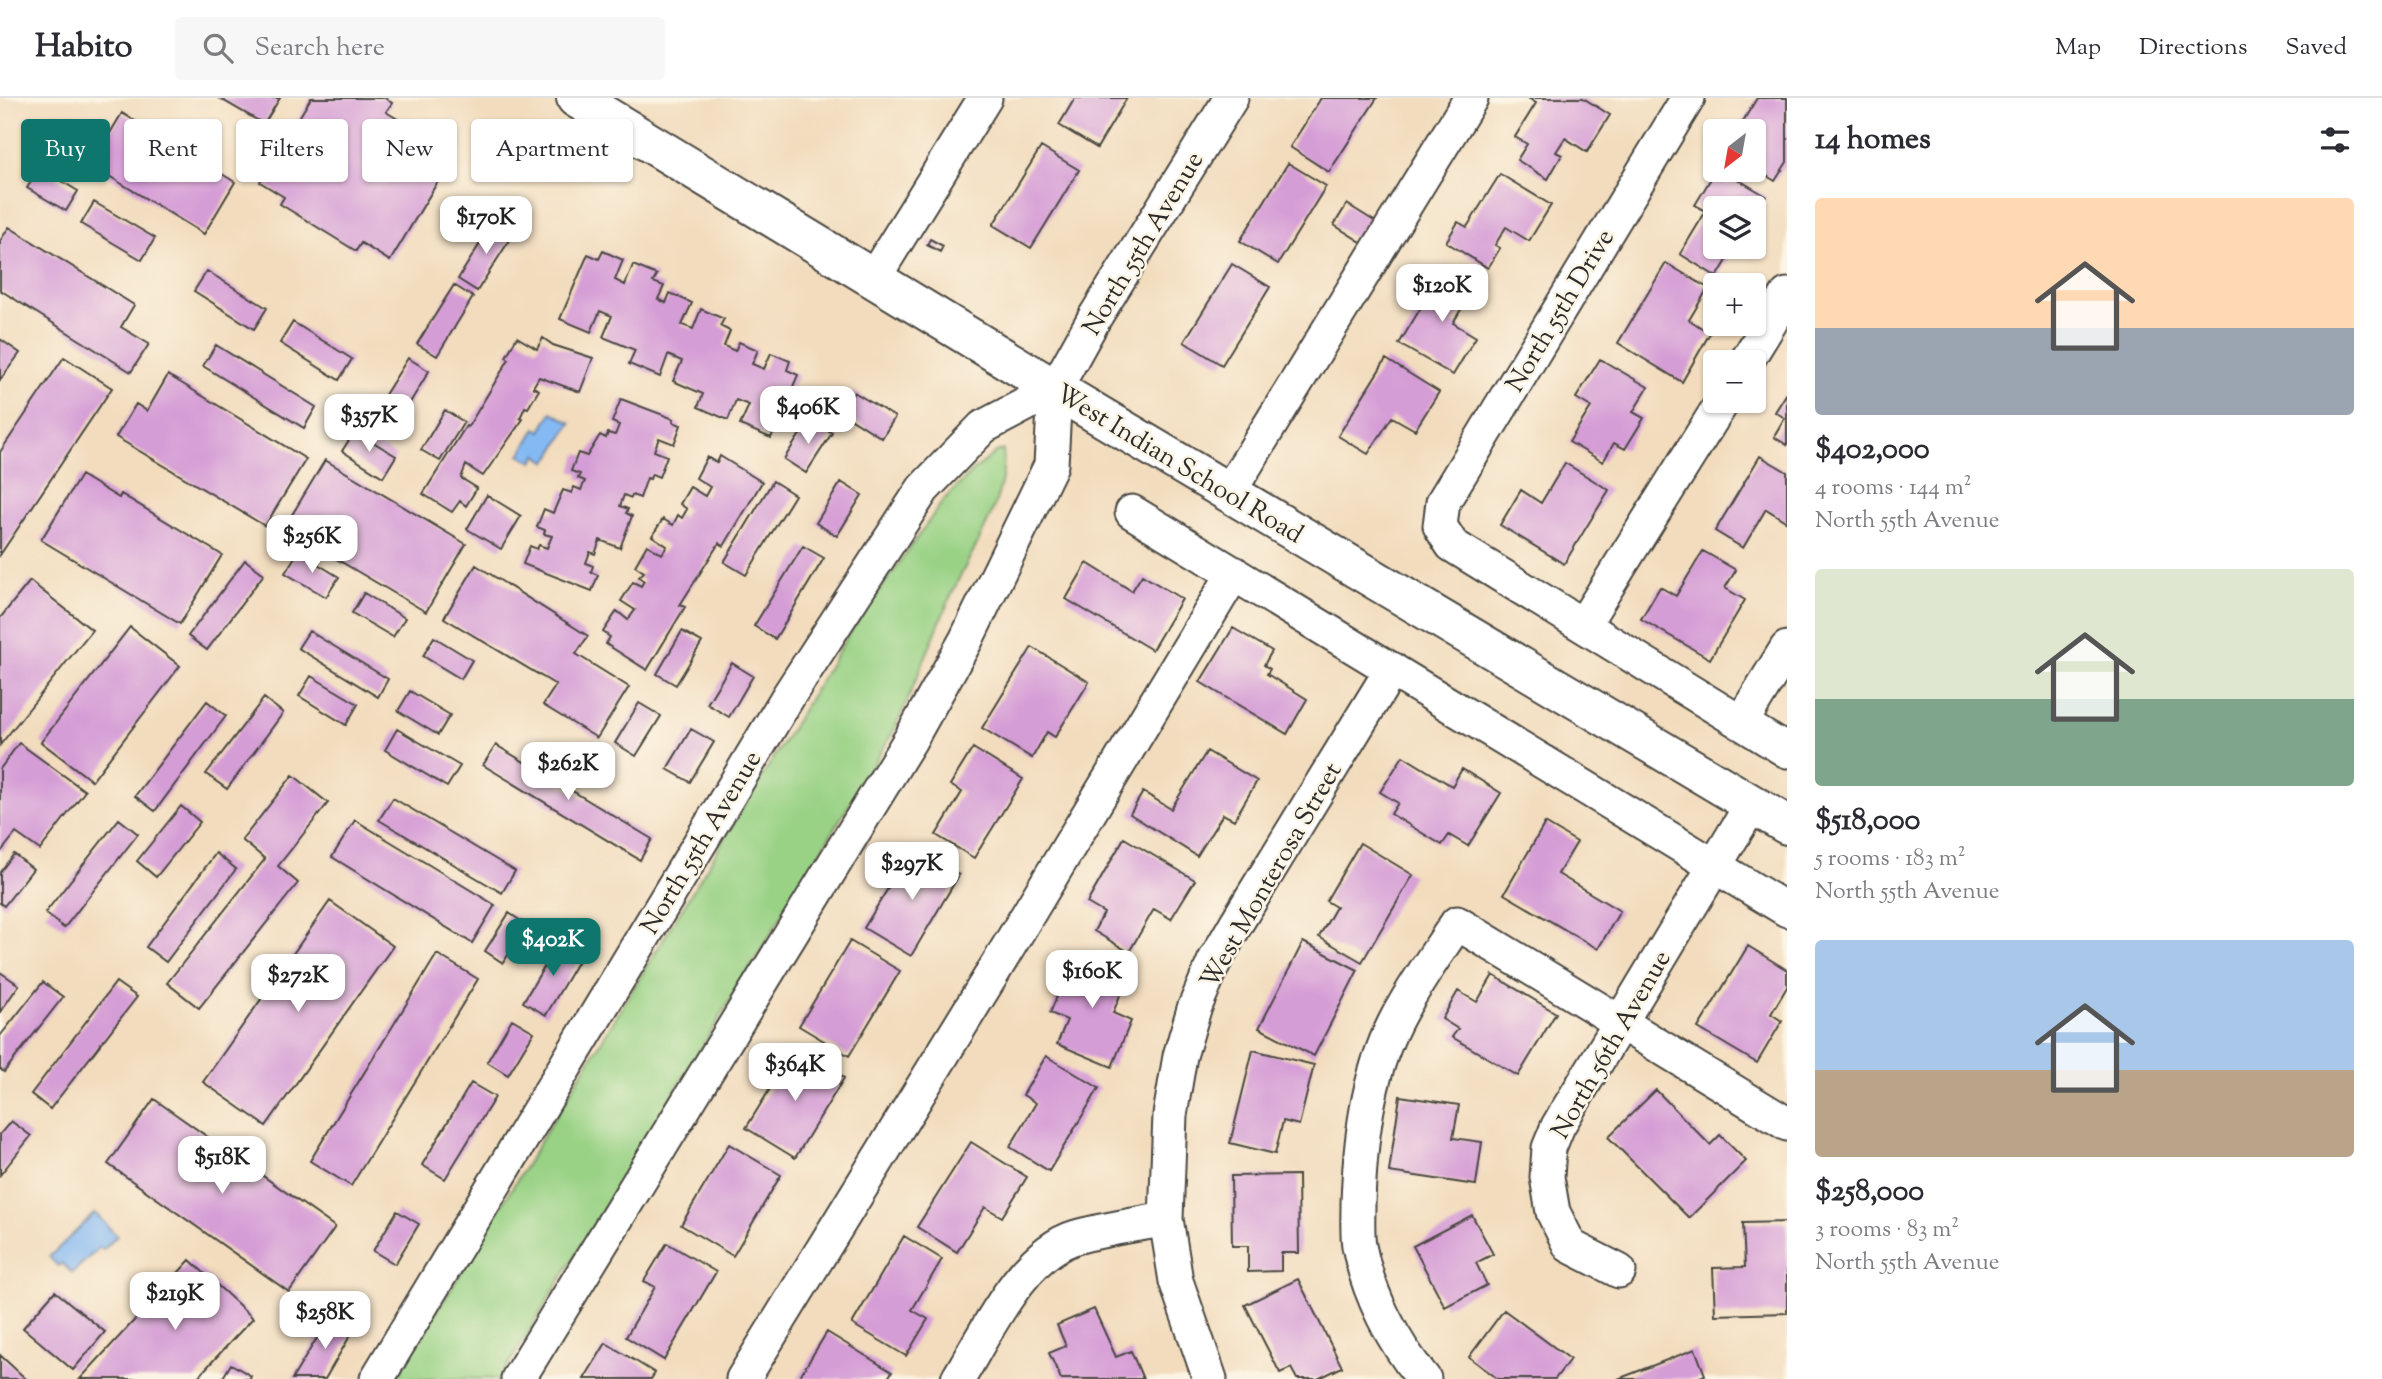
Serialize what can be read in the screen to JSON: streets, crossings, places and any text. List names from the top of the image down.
{
  "streets": {
    "main road": ["West Indian School Road"],
    "street": [
      "North 55th Avenue",
      "North 55th Drive",
      "West Monterosa Street",
      "North 56th Avenue"
    ]
  },
  "crossings": [
    ["North 55th Avenue", "West Indian School Road"],
    ["West Indian School Road", "North 56th Avenue"]
  ],
  "north": "bottom left",
  "page": {
    "header": "Habito",
    "search": "Search here",
    "nav": ["Map", "Directions", "Saved"],
    "heading": "14 homes",
    "map_buttons": ["+", "−"],
    "chip": [
      "Buy",
      "Rent",
      "Filters",
      "New",
      "Apartment"
    ],
    "list": [
      {
        "name": "$402,000",
        "note": "4 rooms · 144 m² · North 55th Avenue"
      },
      {
        "name": "$518,000",
        "note": "5 rooms · 183 m² · North 55th Avenue"
      },
      {
        "name": "$258,000",
        "note": "3 rooms · 83 m² · North 55th Avenue"
      }
    ],
    "price": [
      "$170K",
      "$120K",
      "$406K",
      "$357K",
      "$256K",
      "$262K",
      "$297K",
      "$402K",
      "$160K",
      "$272K",
      "$364K",
      "$518K",
      "$219K",
      "$258K"
    ]
  }
}
